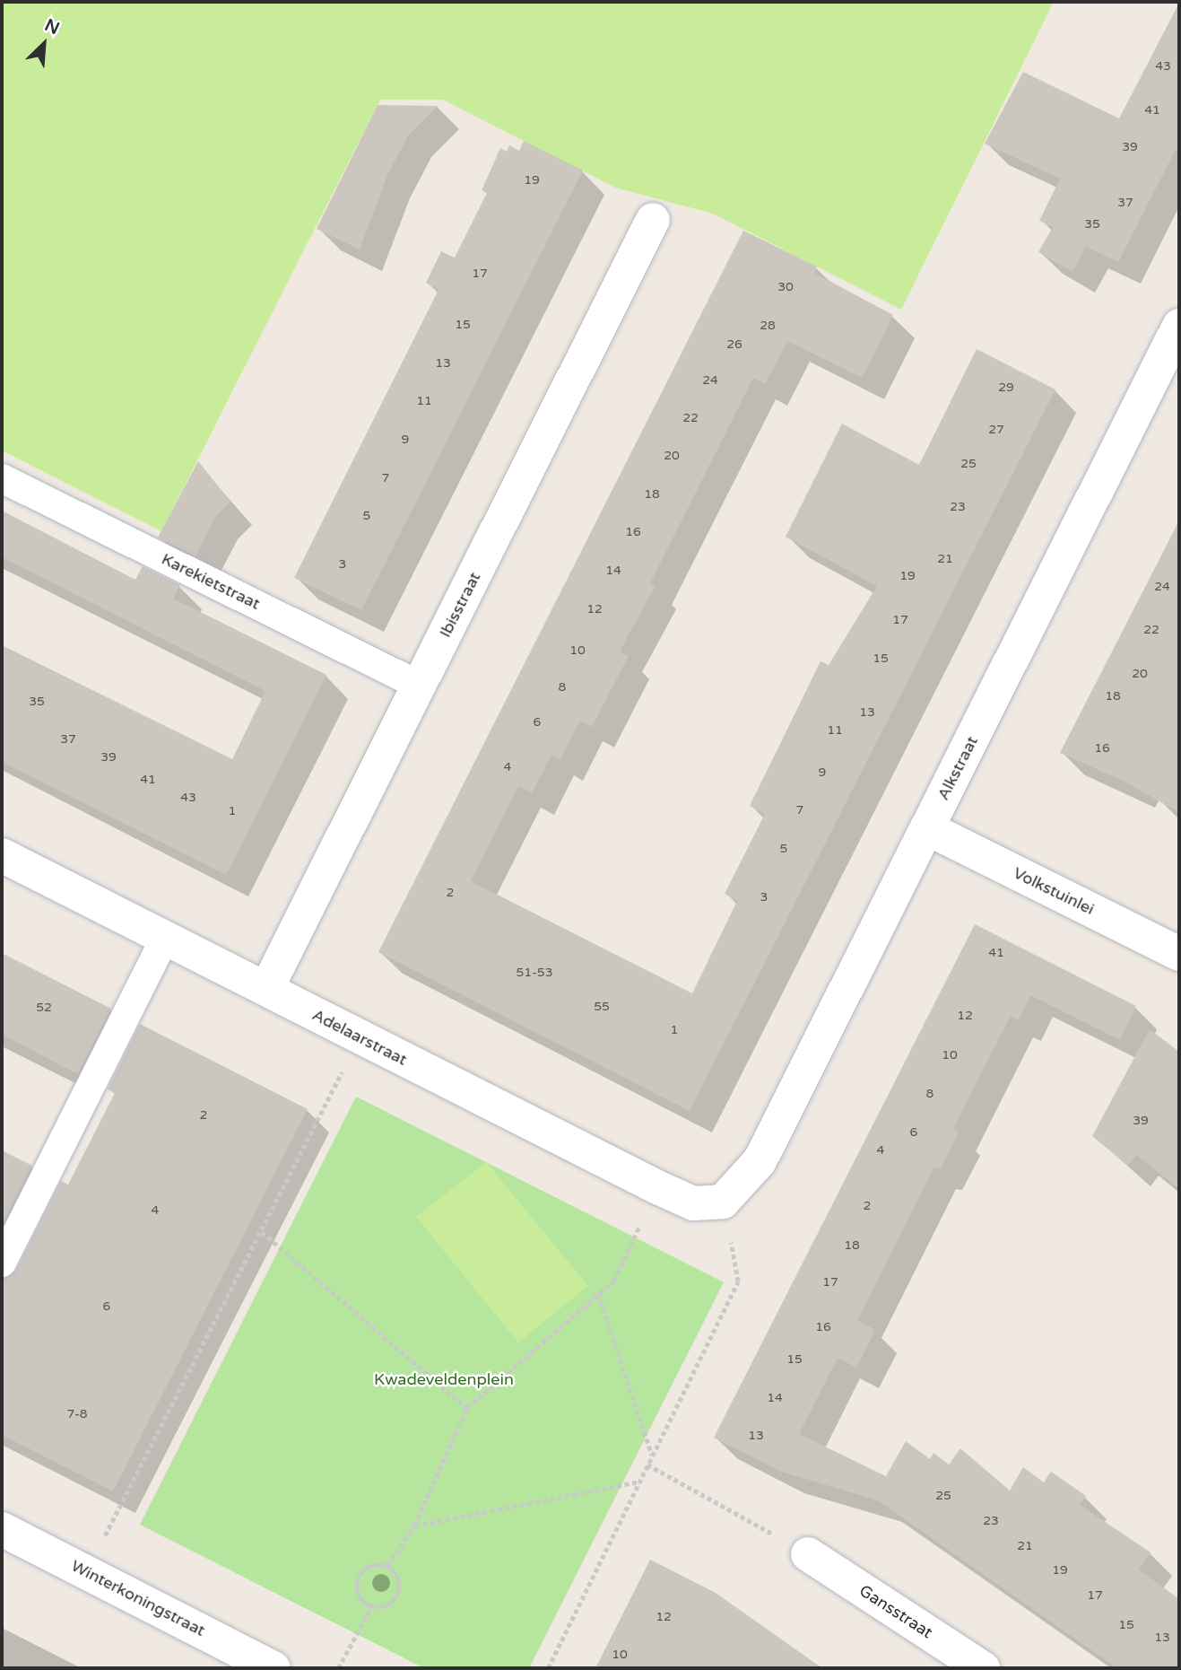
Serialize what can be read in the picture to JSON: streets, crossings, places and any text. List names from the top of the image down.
{
  "streets": {
    "street": [
      "Ibisstraat",
      "Alkstraat",
      "Volkstuinlei",
      "Adelaarstraat",
      "Winterkoningstraat",
      "Gansstraat"
    ],
    "lane": ["Karekietstraat"]
  },
  "crossings": [
    ["Karekietstraat", "Ibisstraat"],
    ["Ibisstraat", "Adelaarstraat"],
    ["Alkstraat", "Volkstuinlei"],
    ["Alkstraat", "Adelaarstraat"]
  ],
  "parks": ["Kwadeveldenplein"],
  "house_numbers": [
    "43",
    "41",
    "39",
    "19",
    "37",
    "35",
    "17",
    "30",
    "15",
    "28",
    "26",
    "13",
    "24",
    "29",
    "11",
    "22",
    "27",
    "9",
    "20",
    "25",
    "7",
    "18",
    "23",
    "5",
    "16",
    "21",
    "3",
    "14",
    "19",
    "24",
    "12",
    "17",
    "22",
    "10",
    "15",
    "20",
    "8",
    "18",
    "35",
    "13",
    "6",
    "11",
    "37",
    "16",
    "39",
    "4",
    "9",
    "41",
    "43",
    "7",
    "1",
    "5",
    "2",
    "3",
    "41",
    "51-53",
    "55",
    "52",
    "12",
    "1",
    "10",
    "8",
    "2",
    "39",
    "6",
    "4",
    "2",
    "4",
    "18",
    "17",
    "6",
    "16",
    "15",
    "14",
    "7-8",
    "13",
    "25",
    "23",
    "21",
    "19",
    "17",
    "12",
    "15",
    "13",
    "10"
  ],
  "north": "top right"
}
